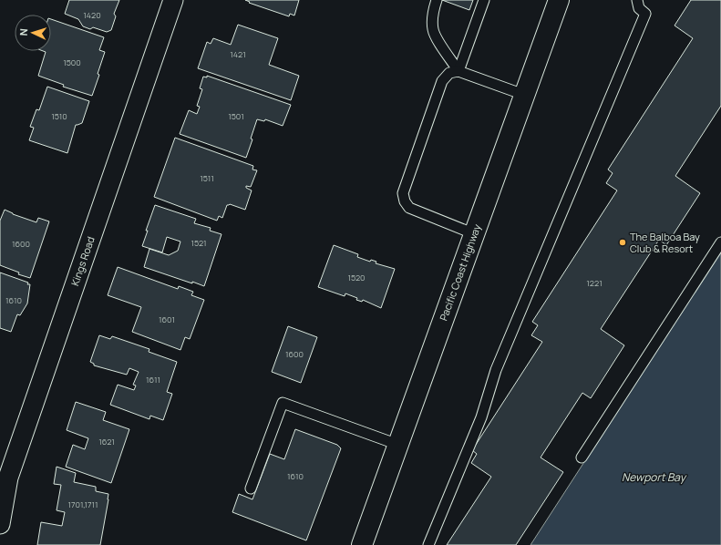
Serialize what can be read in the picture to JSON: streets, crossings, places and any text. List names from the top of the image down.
{
  "streets": {
    "highway": ["Pacific Coast Highway"],
    "street": ["Kings Road"]
  },
  "water": ["Newport Bay"],
  "places": ["The Balboa Bay Club & Resort"],
  "house_numbers": [
    "1420",
    "1421",
    "1500",
    "1510",
    "1501",
    "1511",
    "1521",
    "1600",
    "1520",
    "1221",
    "1610",
    "1601",
    "1600",
    "1611",
    "1621",
    "1610",
    "1701,1711"
  ],
  "north": "left"
}
